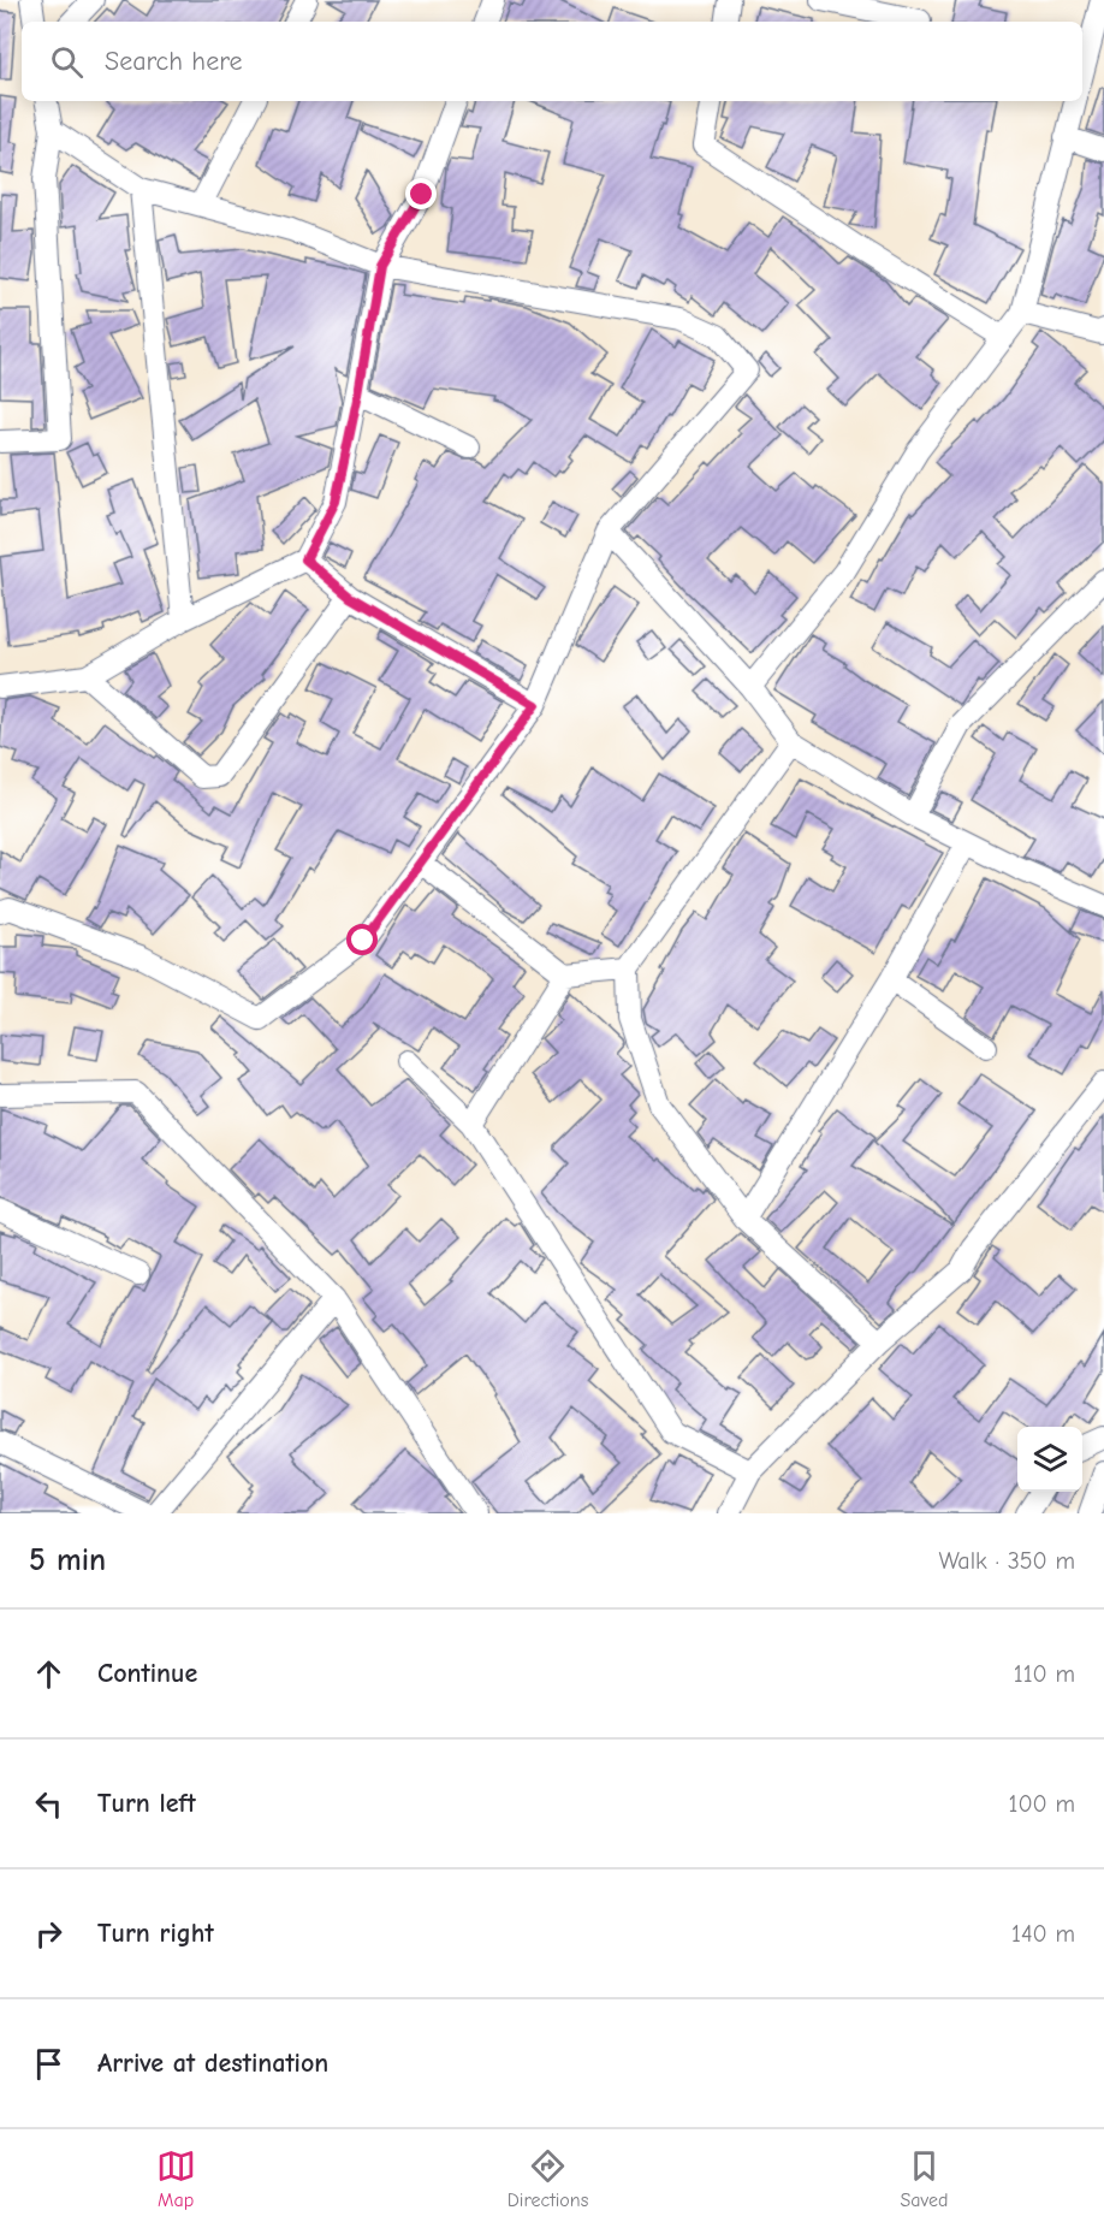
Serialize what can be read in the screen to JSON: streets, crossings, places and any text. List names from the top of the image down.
{
  "page": {
    "search": "Search here",
    "heading": ["5 min", "Walk · 350 m"],
    "list": [
      ["Continue", "110 m"],
      ["Turn left", "100 m"],
      ["Turn right", "140 m"],
      "Arrive at destination"
    ],
    "nav": ["Map", "Directions", "Saved"]
  }
}
